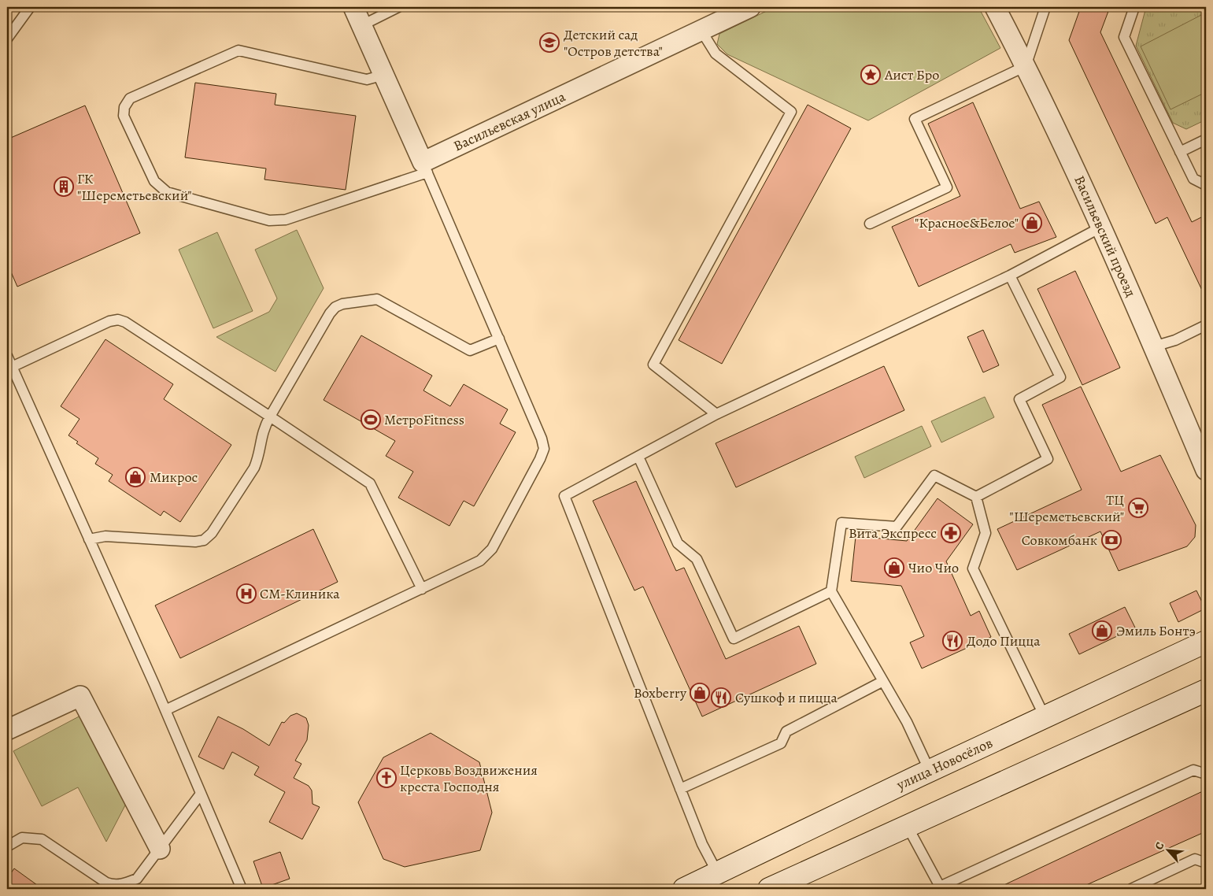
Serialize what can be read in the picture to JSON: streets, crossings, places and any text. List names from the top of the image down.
{
  "streets": {
    "main road": ["улица Новосёлов"],
    "street": ["Васильевская улица", "Васильевский проезд"]
  },
  "places": {
    "school or university": ["Детский сад \"Остров детства\""],
    "place": ["Аист Бро"],
    "building": ["ГК \"Шереметьевский\""],
    "shop": [
      "\"Красное&Белое\"",
      "Микрос",
      "Чио Чио",
      "Эмиль Бонтэ",
      "Boxberry"
    ],
    "sports": ["МетроFitness"],
    "supermarket": ["ТЦ \"Шереметьевский\""],
    "pharmacy": ["Вита Экспресс"],
    "bank": ["Совкомбанк"],
    "hospital": ["СМ-Клиника"],
    "restaurant": ["Додо Пицца", "Сушкоф и пицца"],
    "church": ["Церковь Воздвижения креста Господня"]
  },
  "north": "top left"
}
